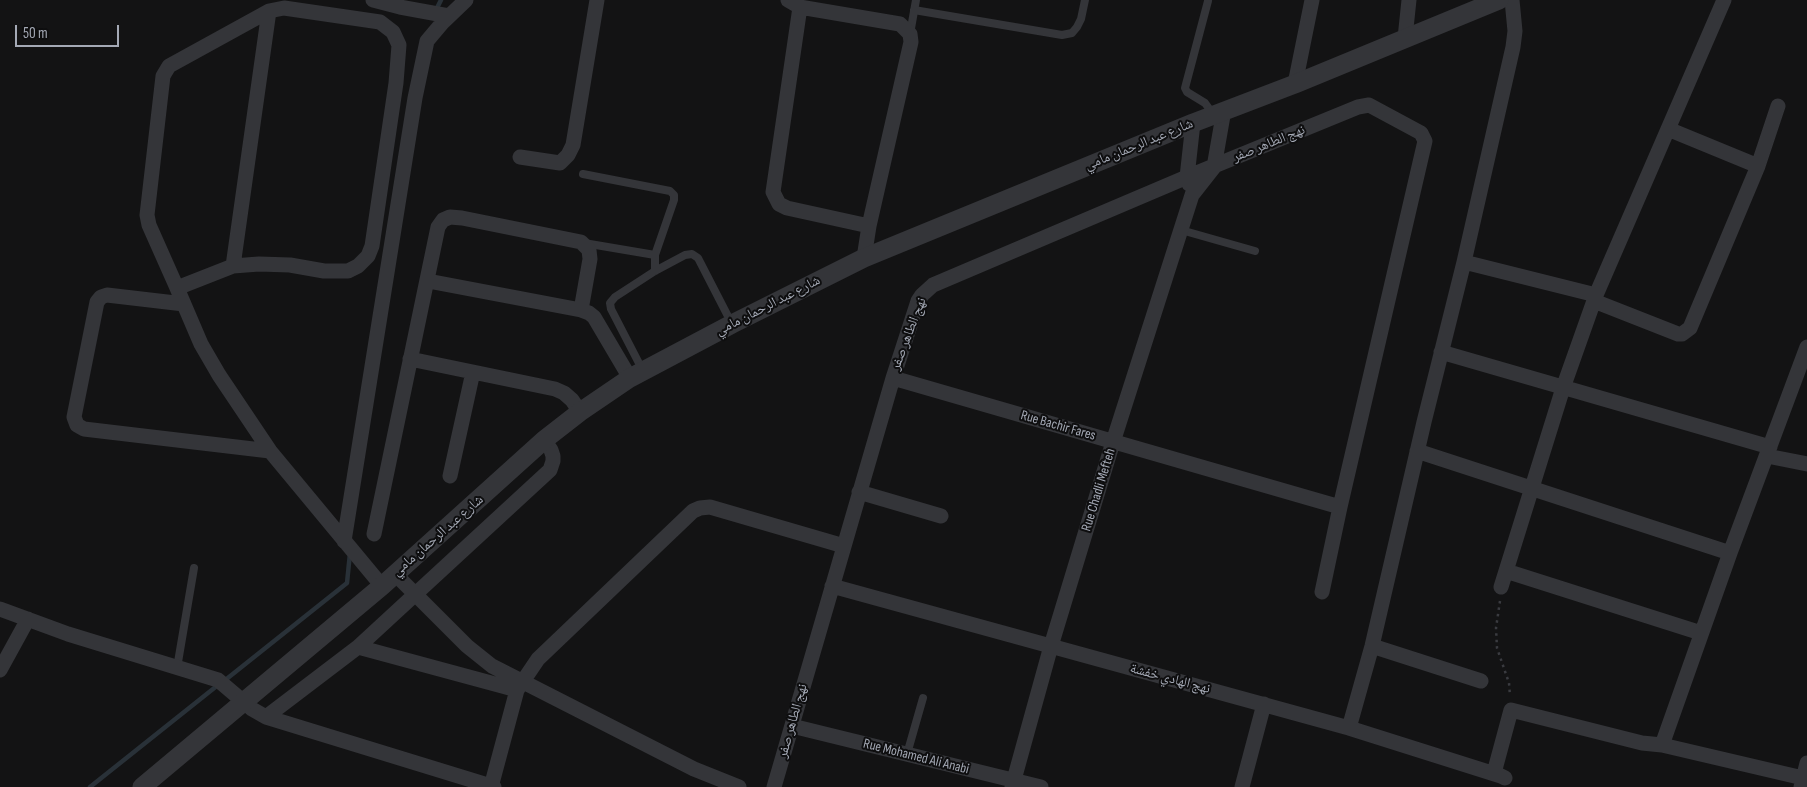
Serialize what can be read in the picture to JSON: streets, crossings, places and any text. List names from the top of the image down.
{
  "streets": {
    "street": [
      "نهج الطاهر صفر",
      "شارع عبد الرحمان مامي",
      "Rue Bachir Fares",
      "Rue Chadli Mefteh",
      "نهج الهادي خفشة",
      "Rue Mohamed Ali Anabi"
    ]
  },
  "crossings": [
    ["نهج الطاهر صفر", "Rue Bachir Fares"],
    ["نهج الطاهر صفر", "نهج الهادي خفشة"],
    ["نهج الطاهر صفر", "Rue Mohamed Ali Anabi"],
    ["Rue Bachir Fares", "Rue Chadli Mefteh"],
    ["Rue Chadli Mefteh", "نهج الهادي خفشة"],
    ["Rue Chadli Mefteh", "Rue Mohamed Ali Anabi"]
  ],
  "scale_bar": "50 m"
}
